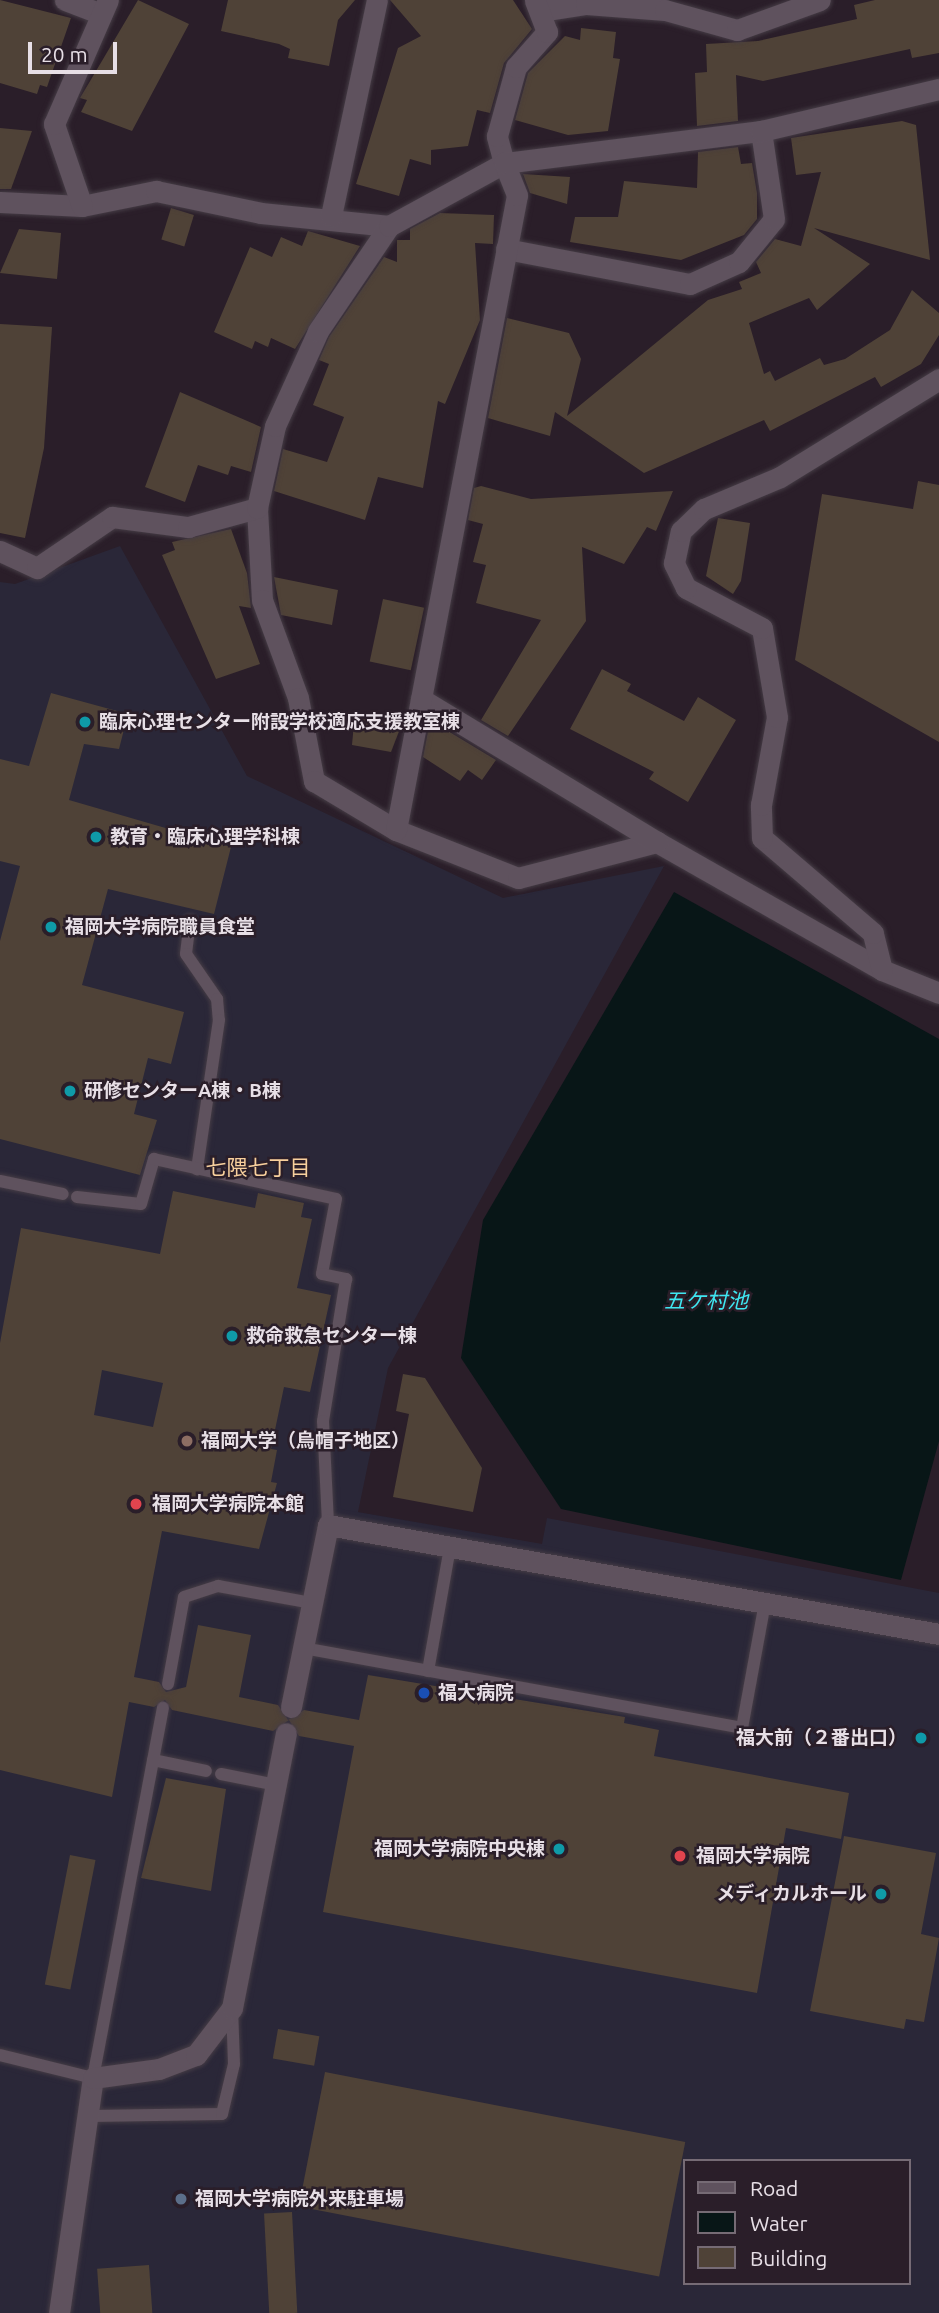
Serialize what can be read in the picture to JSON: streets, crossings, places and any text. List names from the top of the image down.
{
  "districts": ["七隈七丁目"],
  "water": ["五ケ村池"],
  "places": [
    "臨床心理センター附設学校適応支援教室棟",
    "教育・臨床心理学科棟",
    "福岡大学病院職員食堂",
    "研修センターA棟・B棟",
    "救命救急センター棟",
    "福岡大学（烏帽子地区）",
    "福岡大学病院本館",
    "福大病院",
    "福大前（２番出口）",
    "福岡大学病院中央棟",
    "福岡大学病院",
    "メディカルホール",
    "福岡大学病院外来駐車場"
  ],
  "legend": ["Road", "Water", "Building"],
  "scale_bar": "20 m"
}
